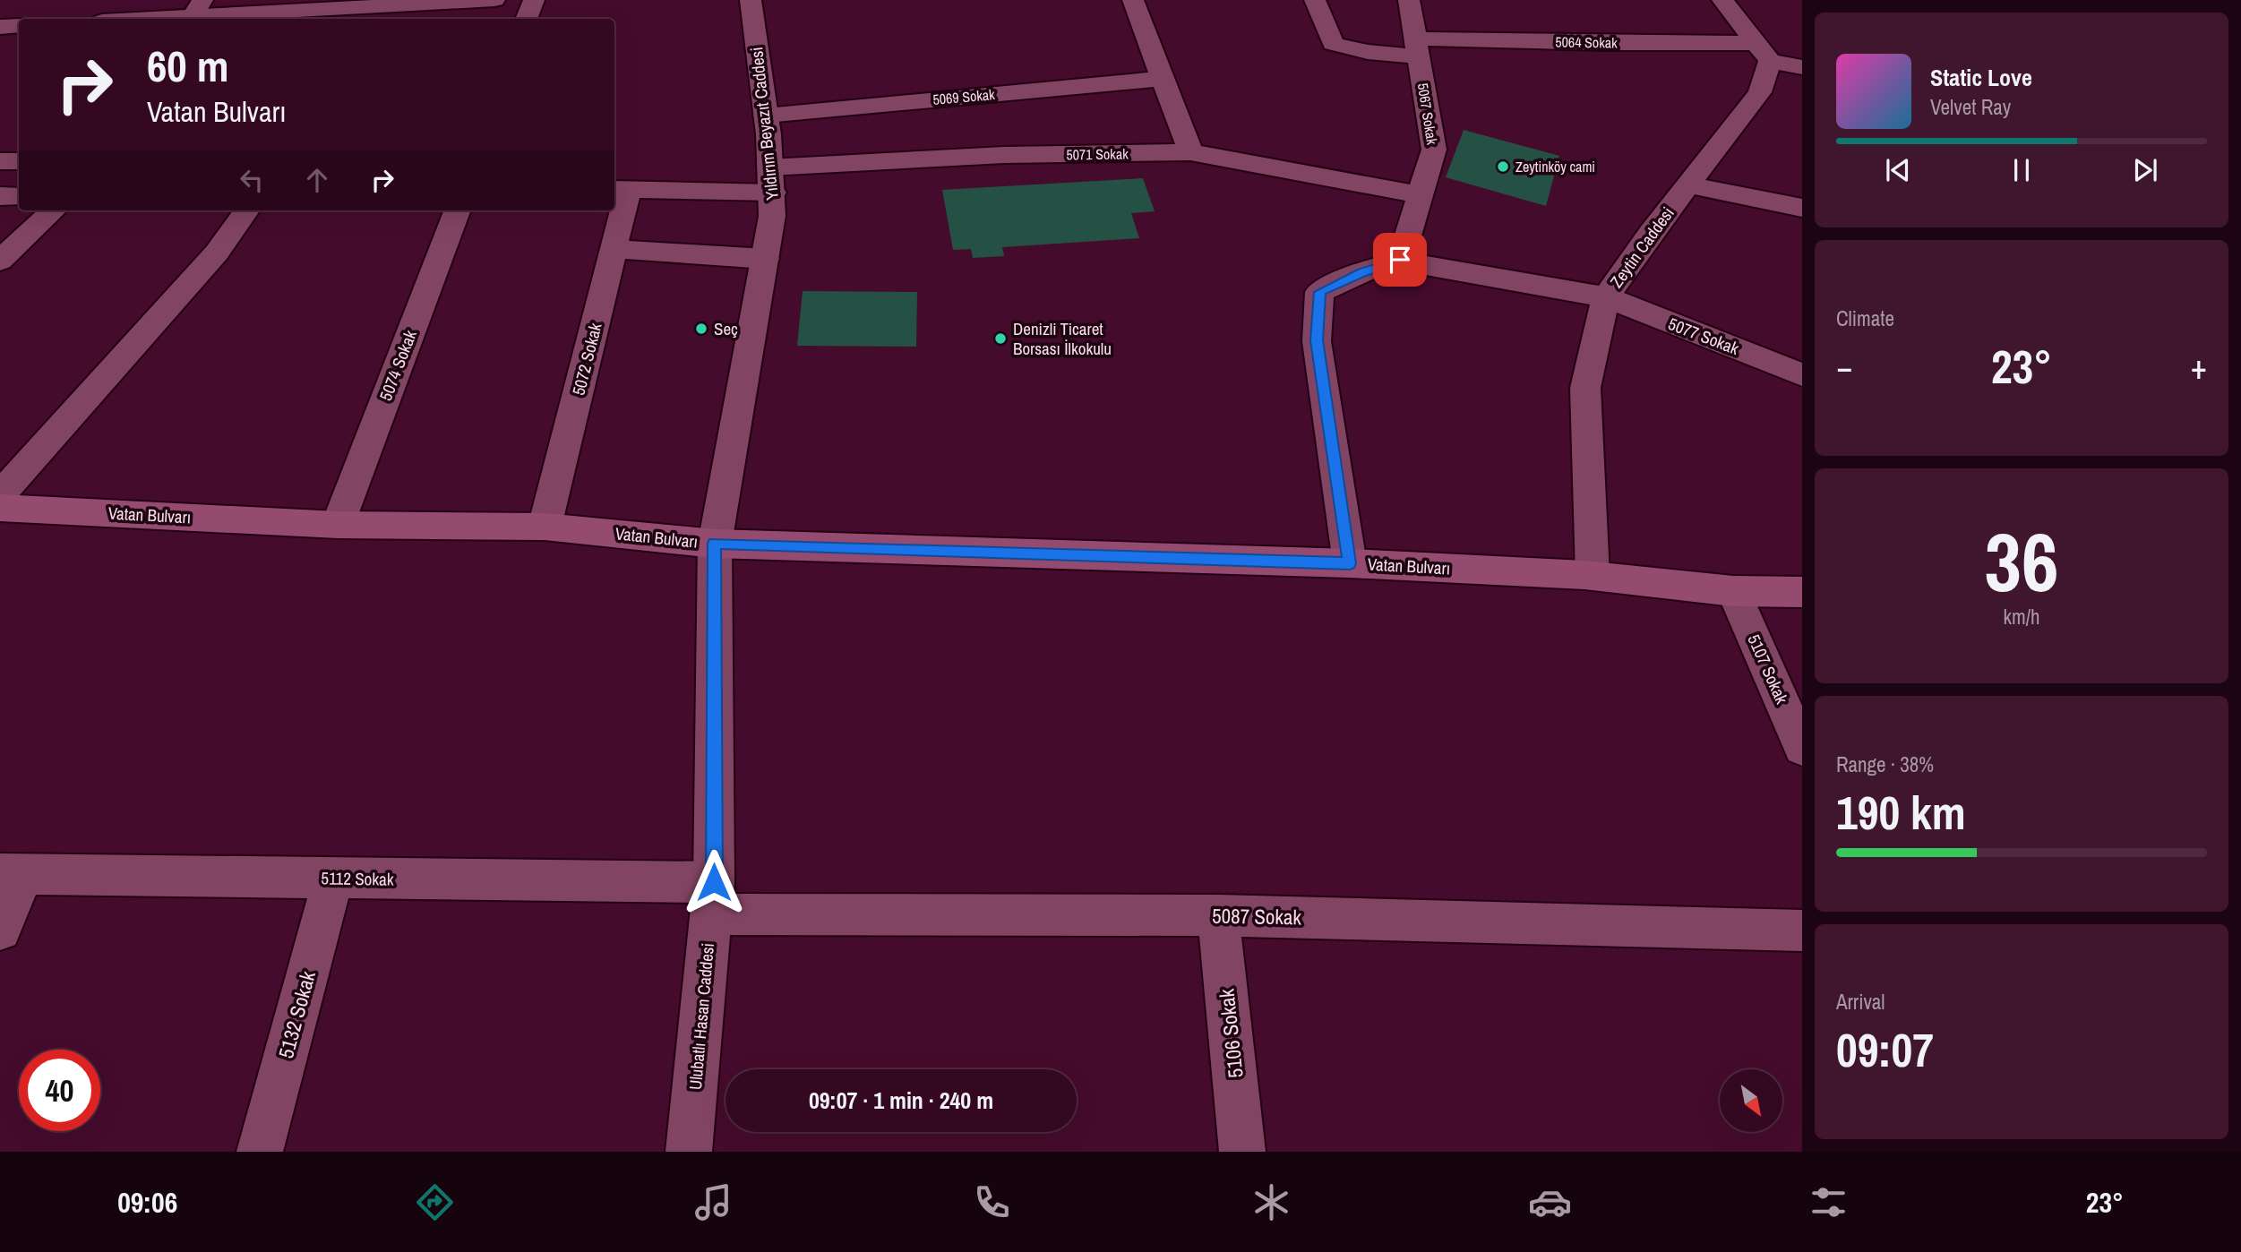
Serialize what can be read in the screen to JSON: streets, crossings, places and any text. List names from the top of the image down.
{
  "streets": {
    "main road": ["Vatan Bulvarı"],
    "street": [
      "5064 Sokak",
      "5069 Sokak",
      "5067 Sokak",
      "Yıldırım Beyazıt Caddesi",
      "5071 Sokak",
      "Zeytin Caddesi",
      "5077 Sokak",
      "5072 Sokak",
      "5074 Sokak",
      "5107 Sokak",
      "5112 Sokak",
      "5087 Sokak",
      "5132 Sokak",
      "Ulubatlı Hasan Caddesi",
      "5106 Sokak"
    ]
  },
  "crossings": [
    ["5064 Sokak", "5067 Sokak"],
    ["5064 Sokak", "Zeytin Caddesi"],
    ["5069 Sokak", "Yıldırım Beyazıt Caddesi"],
    ["5067 Sokak", "5071 Sokak"],
    ["5067 Sokak", "5077 Sokak"],
    ["Yıldırım Beyazıt Caddesi", "5071 Sokak"],
    ["Yıldırım Beyazıt Caddesi", "Vatan Bulvarı"],
    ["Yıldırım Beyazıt Caddesi", "Ulubatlı Hasan Caddesi"],
    ["5071 Sokak", "5072 Sokak"],
    ["Zeytin Caddesi", "5077 Sokak"],
    ["Zeytin Caddesi", "Vatan Bulvarı"],
    ["5072 Sokak", "Vatan Bulvarı"],
    ["5074 Sokak", "Vatan Bulvarı"],
    ["Vatan Bulvarı", "5107 Sokak"],
    ["Vatan Bulvarı", "Ulubatlı Hasan Caddesi"],
    ["5112 Sokak", "5087 Sokak"],
    ["5112 Sokak", "5132 Sokak"],
    ["5112 Sokak", "Ulubatlı Hasan Caddesi"],
    ["5087 Sokak", "Ulubatlı Hasan Caddesi"],
    ["5087 Sokak", "5106 Sokak"]
  ],
  "places": ["Zeytinköy cami", "Seç", "Denizli Ticaret Borsası İlkokulu"],
  "north": "bottom right",
  "page": {
    "turn": ["60 m", "Vatan Bulvarı"],
    "song": ["Static Love", "Velvet Ray"],
    "tile": [
      "Climate",
      ["36", "km/h"],
      ["Range · 38%", "190 km"],
      ["Arrival", "09:07"]
    ],
    "heat": ["−", "23°", "+"],
    "limit": "40",
    "trip": "09:07 · 1 min · 240 m",
    "tabs": ["09:06", "23°"]
  }
}
